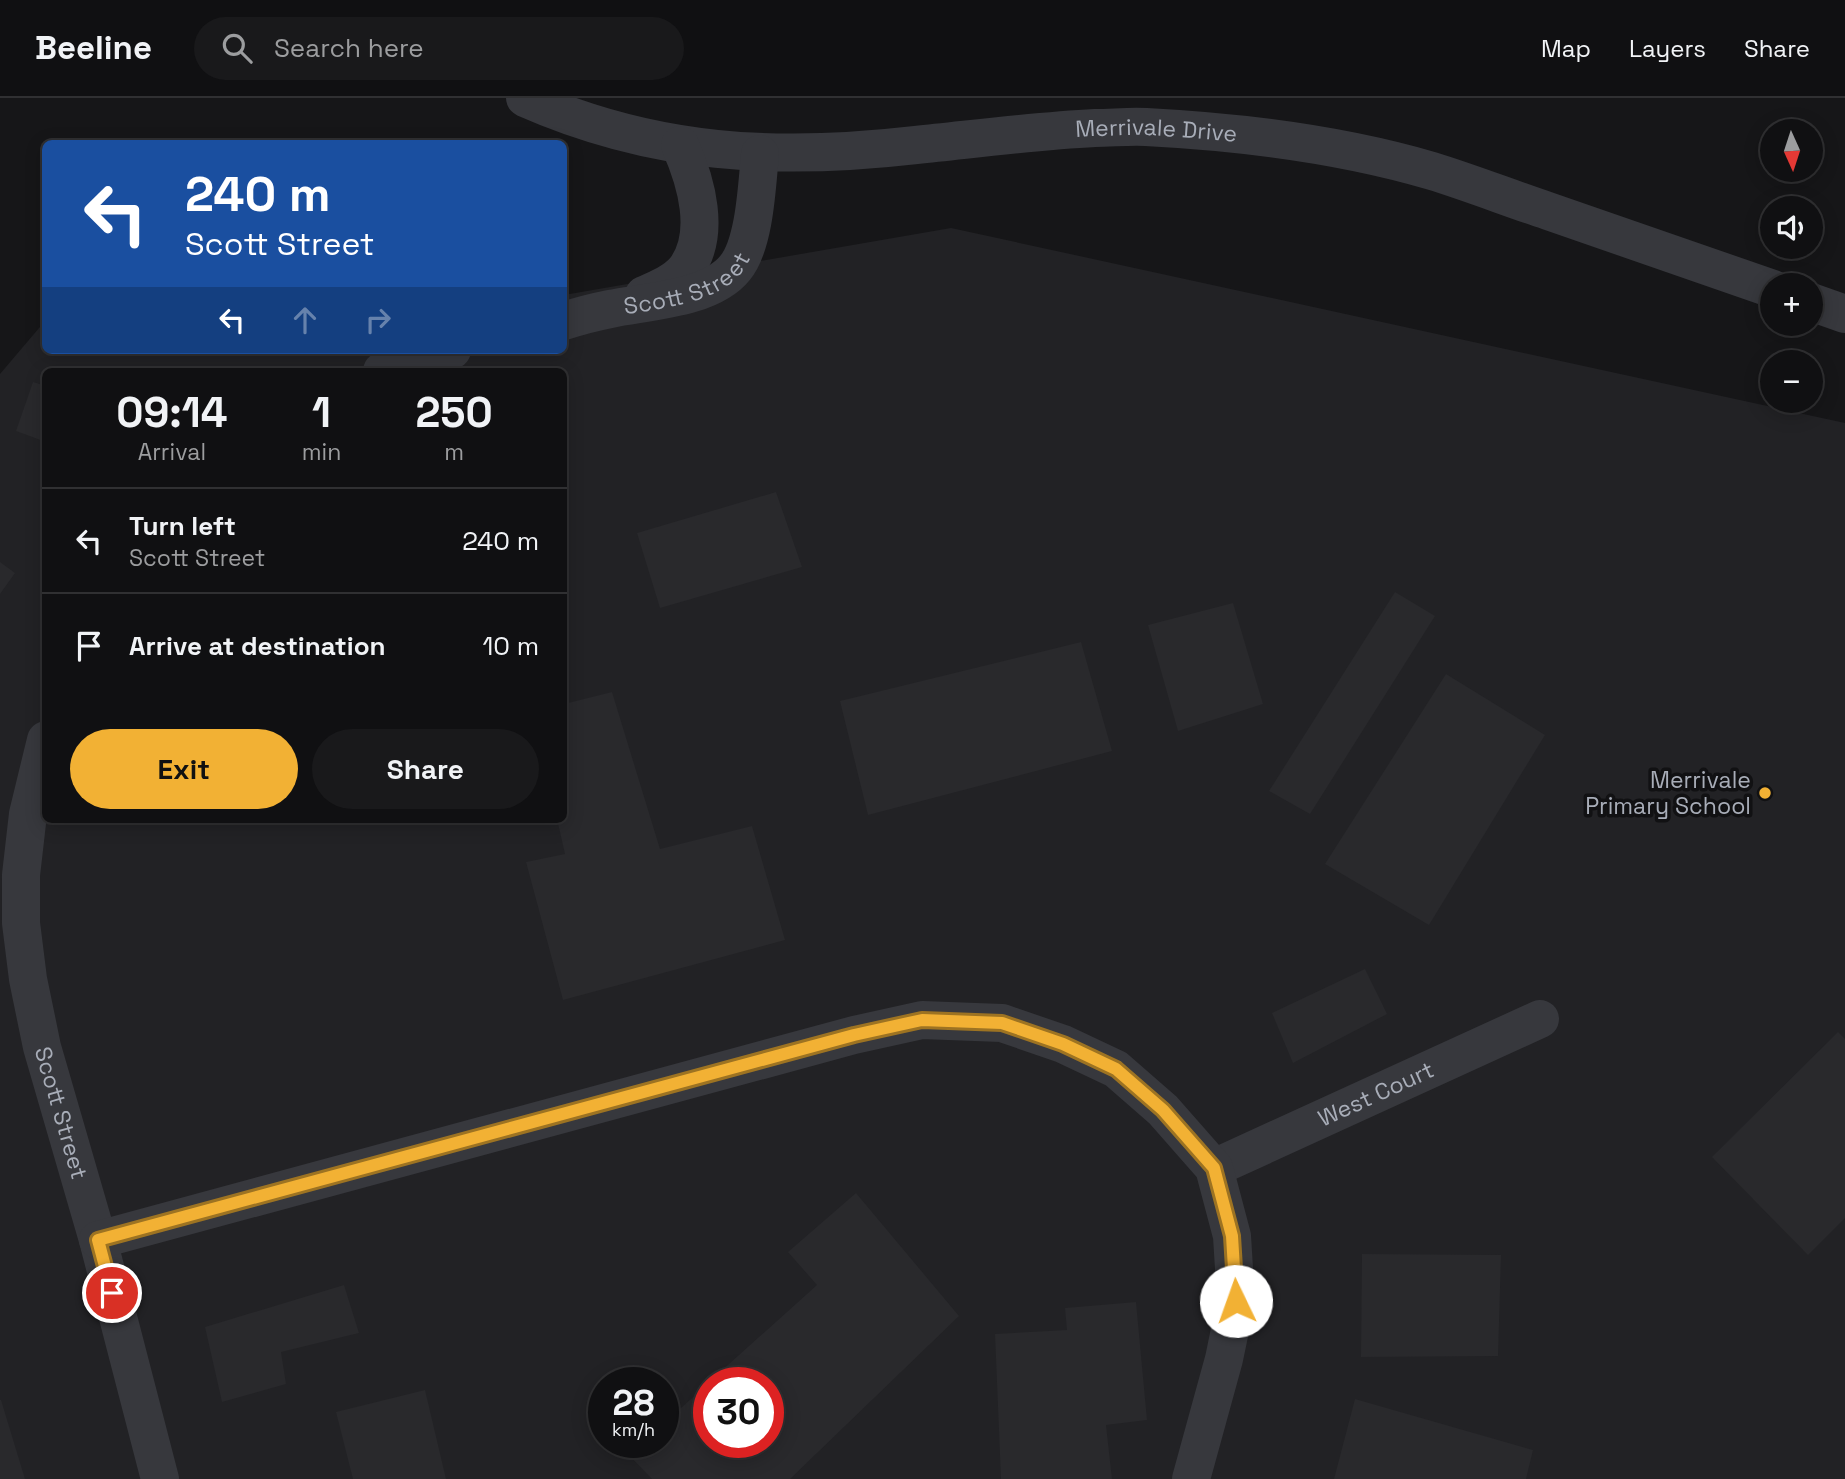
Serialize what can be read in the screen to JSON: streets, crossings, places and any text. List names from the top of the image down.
{
  "streets": {
    "street": ["Merrivale Drive", "Scott Street", "West Court"]
  },
  "crossings": [
    ["Merrivale Drive", "Scott Street"]
  ],
  "places": ["Merrivale Primary School"],
  "north": "bottom",
  "page": {
    "header": "Beeline",
    "search": "Search here",
    "nav": ["Map", "Layers", "Share"],
    "map_buttons": ["+", "−"],
    "turn": ["240 m", "Scott Street"],
    "eta": [
      "09:14",
      "Arrival",
      "1",
      "min",
      "250",
      "m"
    ],
    "list": [
      {
        "name": "Turn left",
        "note": "Scott Street",
        "value": "240 m"
      },
      {
        "name": "Arrive at destination",
        "value": "10 m"
      }
    ],
    "buttons": ["Exit", "Share"],
    "speed": "28 km/h",
    "limit": "30"
  }
}
